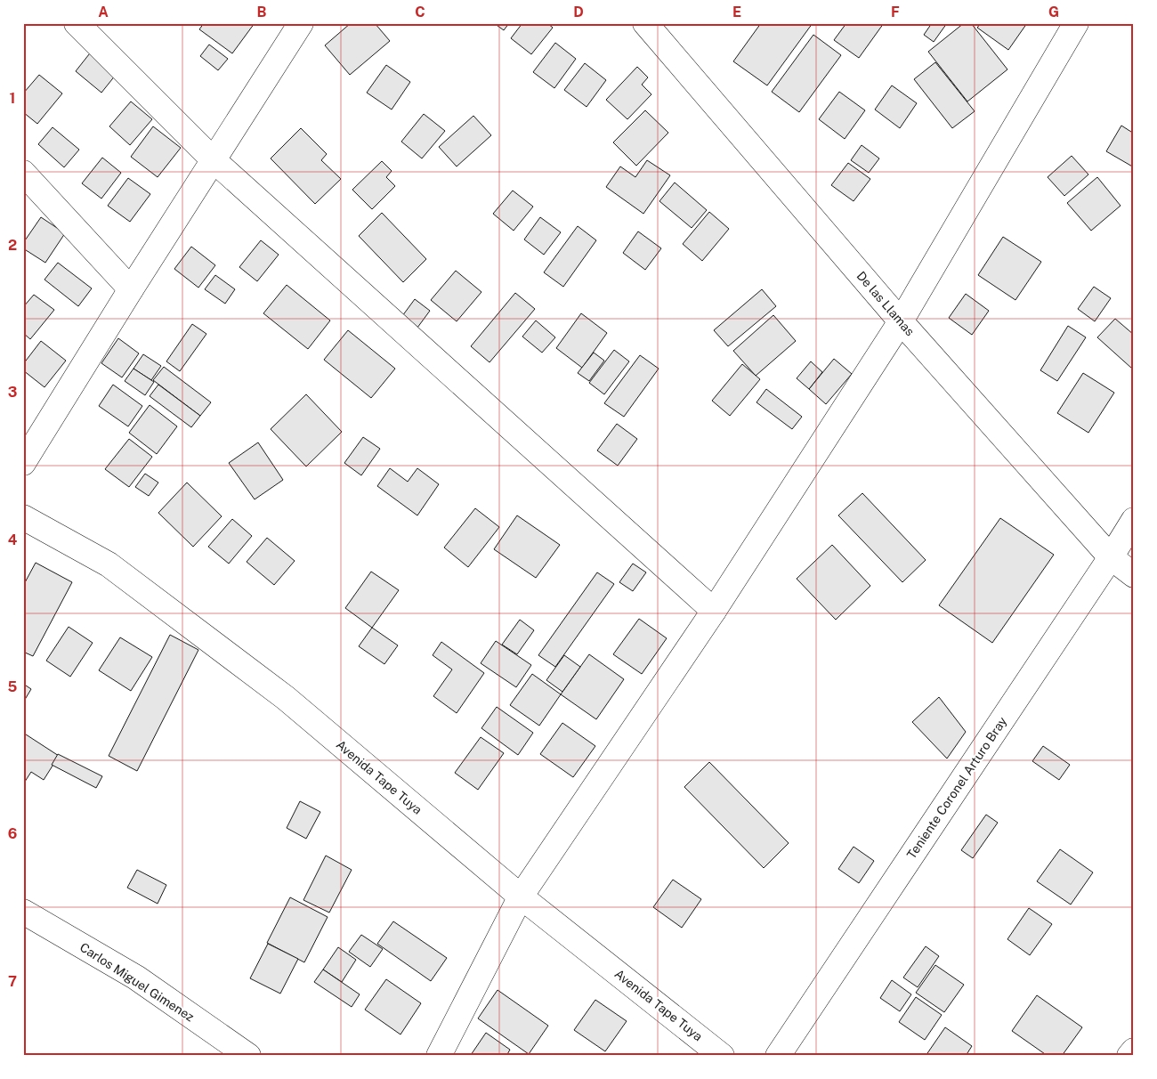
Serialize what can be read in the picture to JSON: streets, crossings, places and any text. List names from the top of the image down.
{
  "streets": {
    "street": [
      "De las Llamas",
      "Avenida Tape Tuya",
      "Teniente Coronel Arturo Bray",
      "Carlos Miguel Gimenez"
    ]
  },
  "crossings": [
    ["De las Llamas", "Teniente Coronel Arturo Bray"]
  ],
  "grid": {
    "columns": [
      "A",
      "B",
      "C",
      "D",
      "E",
      "F",
      "G"
    ],
    "rows": [
      "1",
      "2",
      "3",
      "4",
      "5",
      "6",
      "7"
    ]
  }
}
